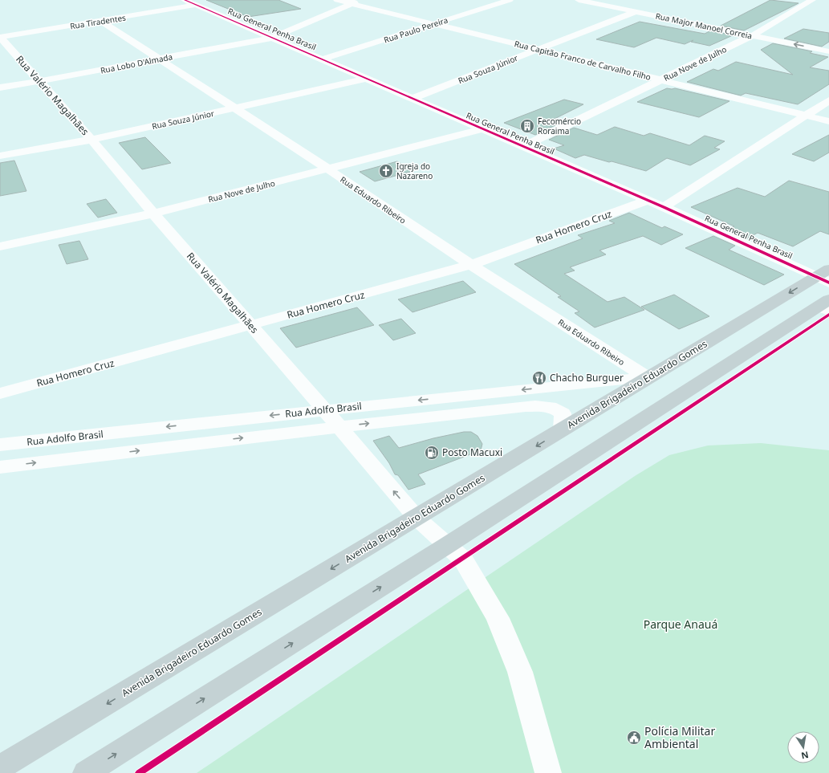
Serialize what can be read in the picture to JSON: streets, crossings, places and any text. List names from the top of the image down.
{
  "streets": {
    "main road": ["Avenida Brigadeiro Eduardo Gomes"],
    "street": [
      "Rua Tiradentes",
      "Rua Major Manoel Correia",
      "Rua General Penha Brasil",
      "Rua Paulo Pereira",
      "Rua Capitão Franco de Carvalho Filho",
      "Rua Lobo D'Almada",
      "Rua Nove de Julho",
      "Rua Souza Júnior",
      "Rua Valério Magalhães",
      "Rua Eduardo Ribeiro",
      "Rua Homero Cruz",
      "Rua Adolfo Brasil"
    ]
  },
  "crossings": [
    ["Rua Tiradentes", "Rua General Penha Brasil"],
    ["Rua Tiradentes", "Rua Valério Magalhães"],
    ["Rua Tiradentes", "Rua Eduardo Ribeiro"],
    ["Rua Major Manoel Correia", "Rua Nove de Julho"],
    ["Rua Major Manoel Correia", "Rua Souza Júnior"],
    ["Rua General Penha Brasil", "Rua Paulo Pereira"],
    ["Rua General Penha Brasil", "Rua Lobo D'Almada"],
    ["Rua General Penha Brasil", "Rua Nove de Julho"],
    ["Rua General Penha Brasil", "Rua Souza Júnior"],
    ["Rua General Penha Brasil", "Rua Homero Cruz"],
    ["Rua General Penha Brasil", "Avenida Brigadeiro Eduardo Gomes"],
    ["Rua Paulo Pereira", "Rua Capitão Franco de Carvalho Filho"],
    ["Rua Capitão Franco de Carvalho Filho", "Rua Lobo D'Almada"],
    ["Rua Capitão Franco de Carvalho Filho", "Rua Nove de Julho"],
    ["Rua Capitão Franco de Carvalho Filho", "Rua Souza Júnior"],
    ["Rua Lobo D'Almada", "Rua Valério Magalhães"],
    ["Rua Lobo D'Almada", "Rua Eduardo Ribeiro"],
    ["Rua Nove de Julho", "Rua Valério Magalhães"],
    ["Rua Nove de Julho", "Rua Eduardo Ribeiro"],
    ["Rua Souza Júnior", "Rua Valério Magalhães"],
    ["Rua Souza Júnior", "Rua Eduardo Ribeiro"],
    ["Rua Valério Magalhães", "Rua Homero Cruz"],
    ["Rua Valério Magalhães", "Avenida Brigadeiro Eduardo Gomes"],
    ["Rua Valério Magalhães", "Rua Adolfo Brasil"],
    ["Rua Eduardo Ribeiro", "Rua Homero Cruz"],
    ["Rua Eduardo Ribeiro", "Avenida Brigadeiro Eduardo Gomes"],
    ["Rua Eduardo Ribeiro", "Rua Adolfo Brasil"],
    ["Avenida Brigadeiro Eduardo Gomes", "Rua Adolfo Brasil"]
  ],
  "parks": ["Parque Anauá"],
  "places": {
    "building": ["Fecomércio Roraima"],
    "church": ["Igreja do Nazareno"],
    "restaurant": ["Chacho Burguer"],
    "fuel station": ["Posto Macuxi"],
    "public building": ["Polícia Militar Ambiental"]
  },
  "north": "bottom"
}
